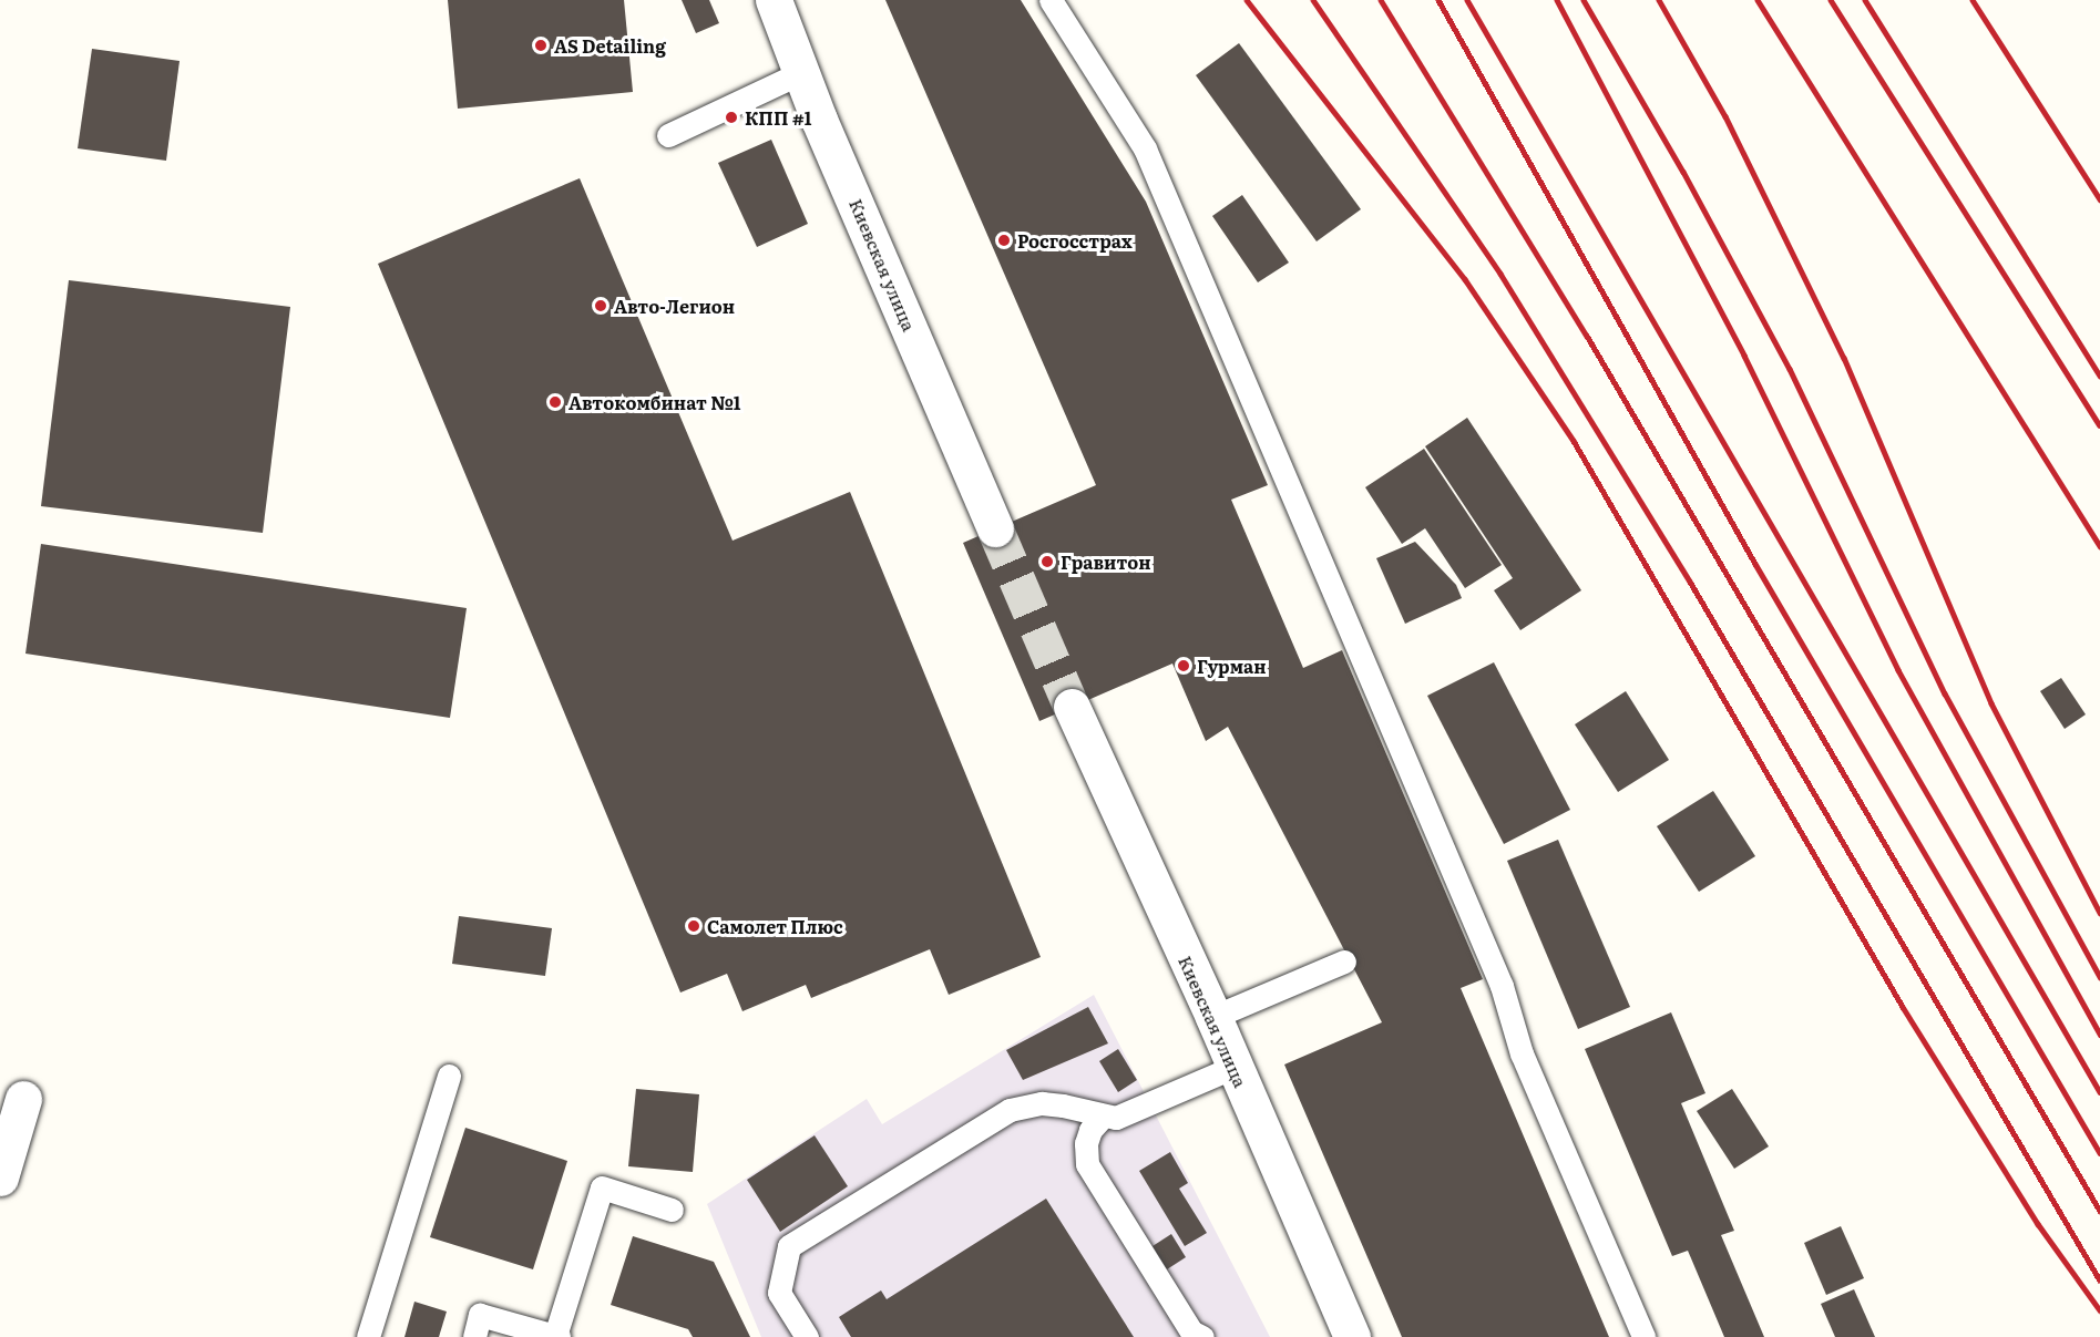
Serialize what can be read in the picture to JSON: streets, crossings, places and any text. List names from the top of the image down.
{
  "streets": {
    "street": ["Киевская улица"]
  },
  "places": [
    "AS Detailing",
    "КПП #1",
    "Росгосстрах",
    "Авто-Легион",
    "Автокомбинат №1",
    "Гравитон",
    "Гурман",
    "Самолет Плюс"
  ]
}
